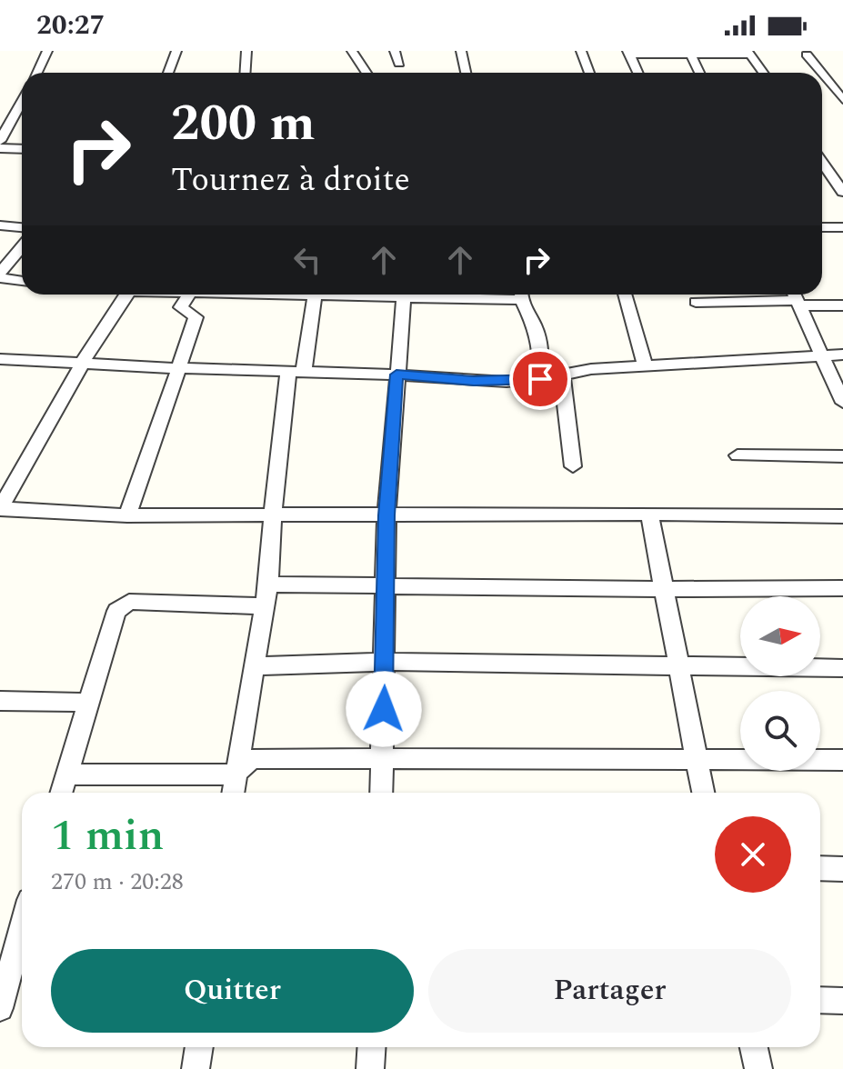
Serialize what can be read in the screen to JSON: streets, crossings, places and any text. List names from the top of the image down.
{
  "north": "right",
  "page": {
    "status": "20:27",
    "turn": ["200 m", "Tournez à droite"],
    "heading": ["1 min", "270 m · 20:28"],
    "buttons": ["Quitter", "Partager"]
  }
}
